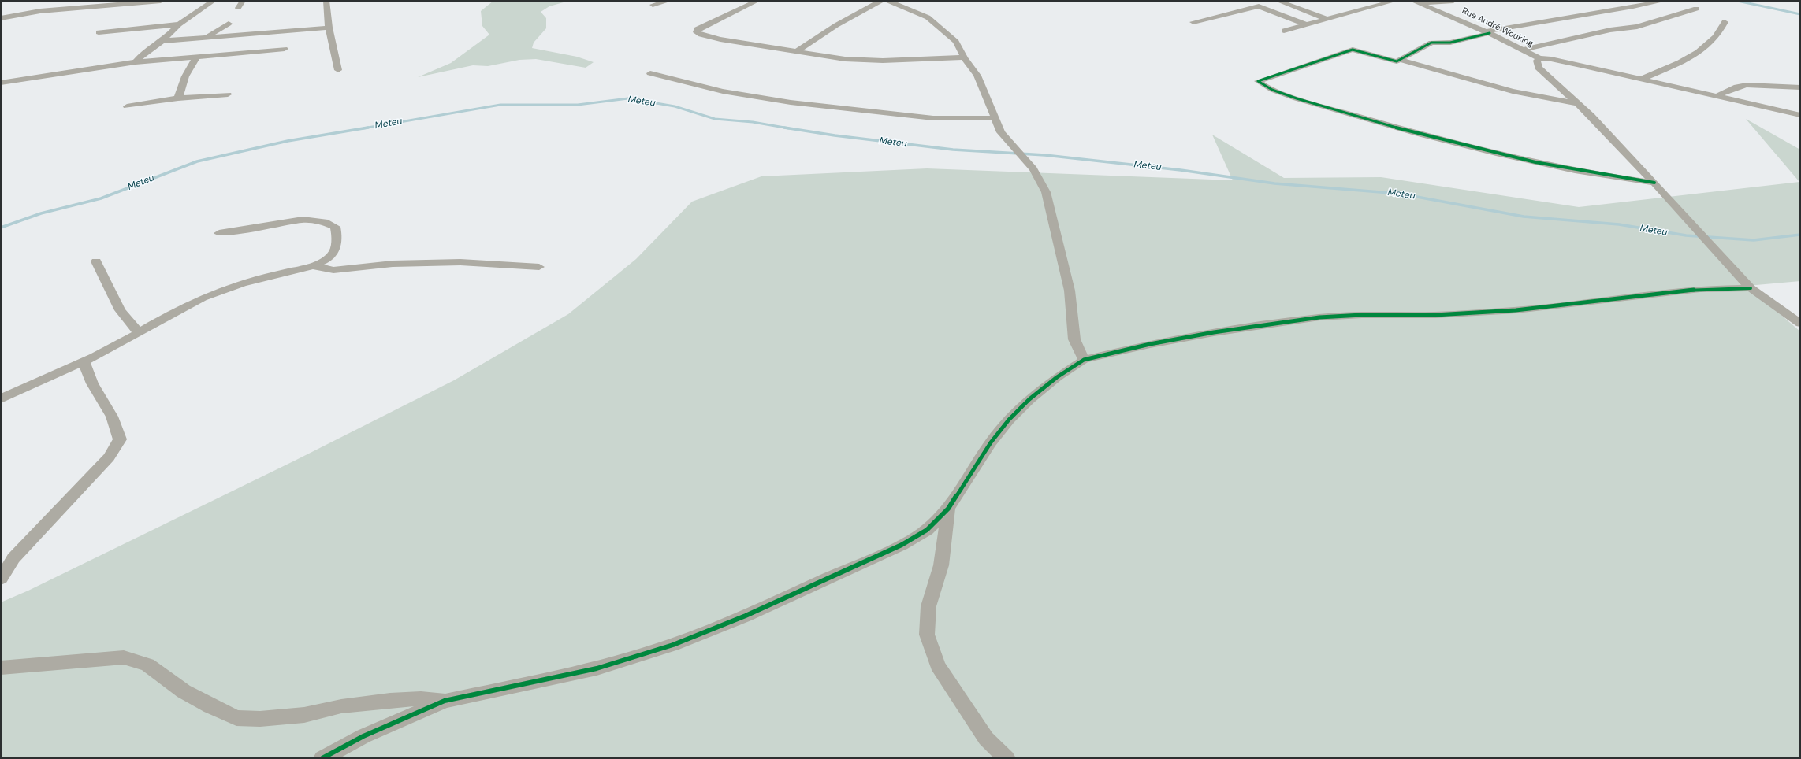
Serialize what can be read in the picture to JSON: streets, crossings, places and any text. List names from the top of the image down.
{
  "streets": {
    "street": ["Rue André Wouking"]
  },
  "water": ["Meteu"]
}
